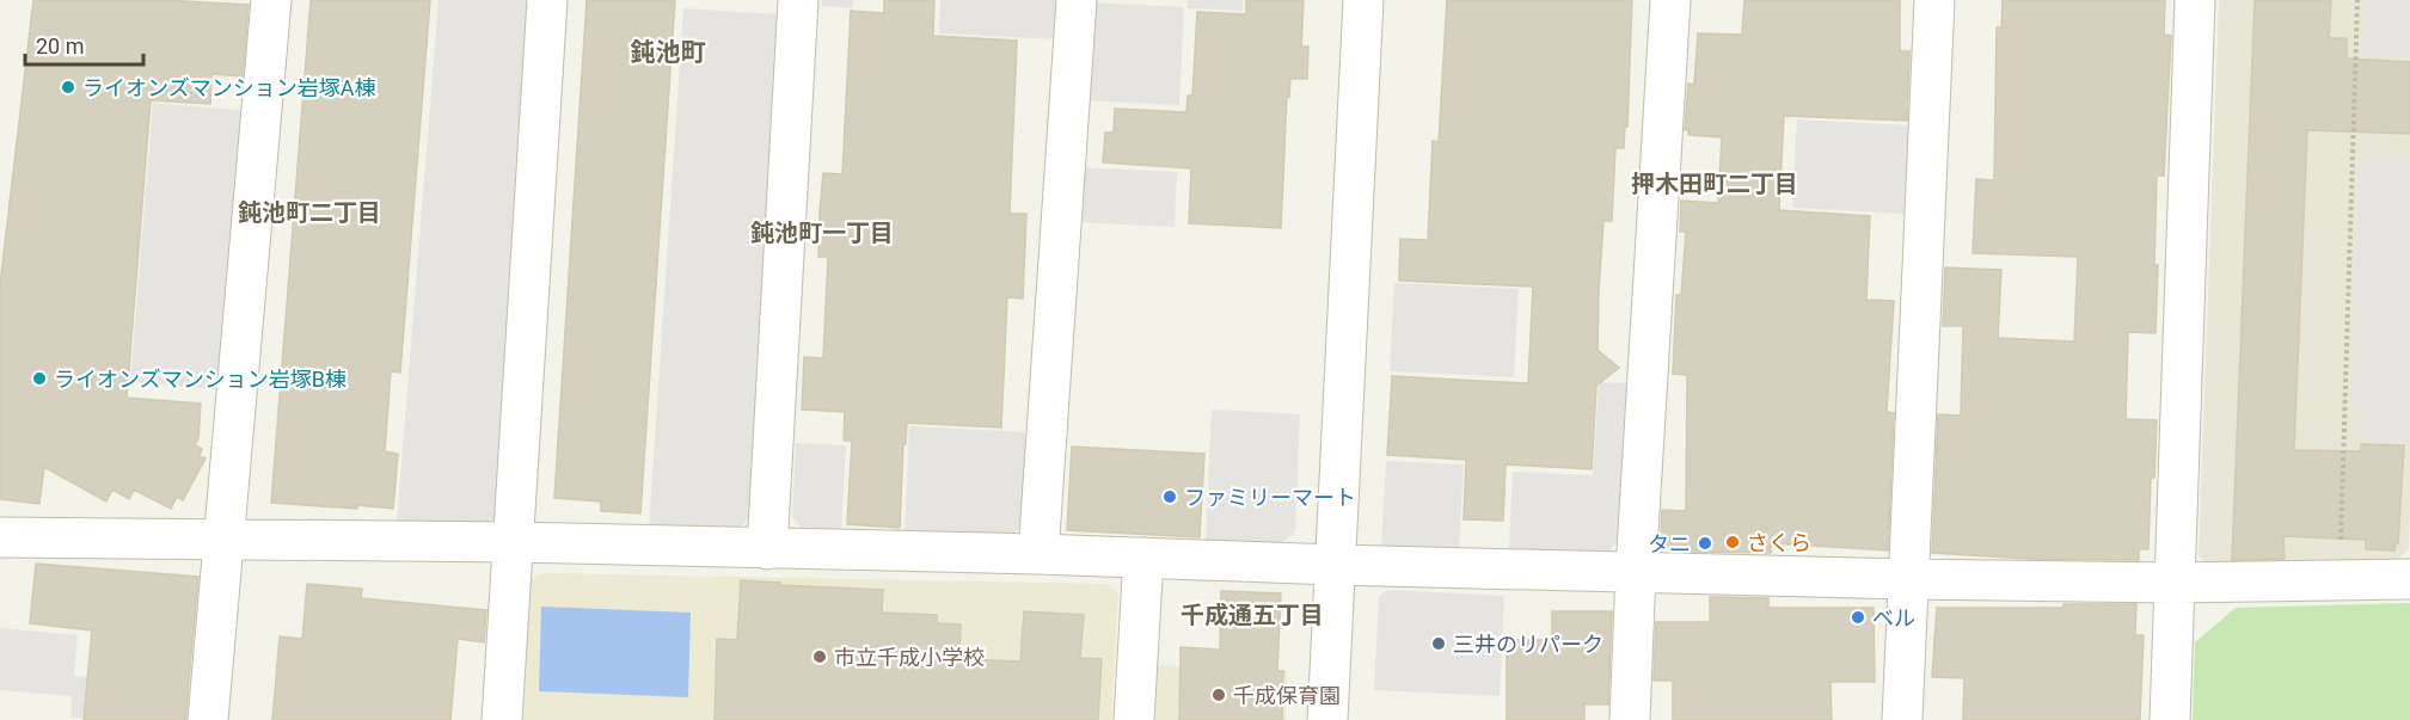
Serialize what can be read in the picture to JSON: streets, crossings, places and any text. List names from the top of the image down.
{
  "districts": [
    "鈍池町",
    "押木田町二丁目",
    "鈍池町二丁目",
    "鈍池町一丁目",
    "千成通五丁目"
  ],
  "places": [
    "ライオンズマンション岩塚A棟",
    "ライオンズマンション岩塚B棟",
    "ファミリーマート",
    "さくら",
    "タニ",
    "ベル",
    "三井のリパーク",
    "市立千成小学校",
    "千成保育園"
  ],
  "scale_bar": "20 m"
}
